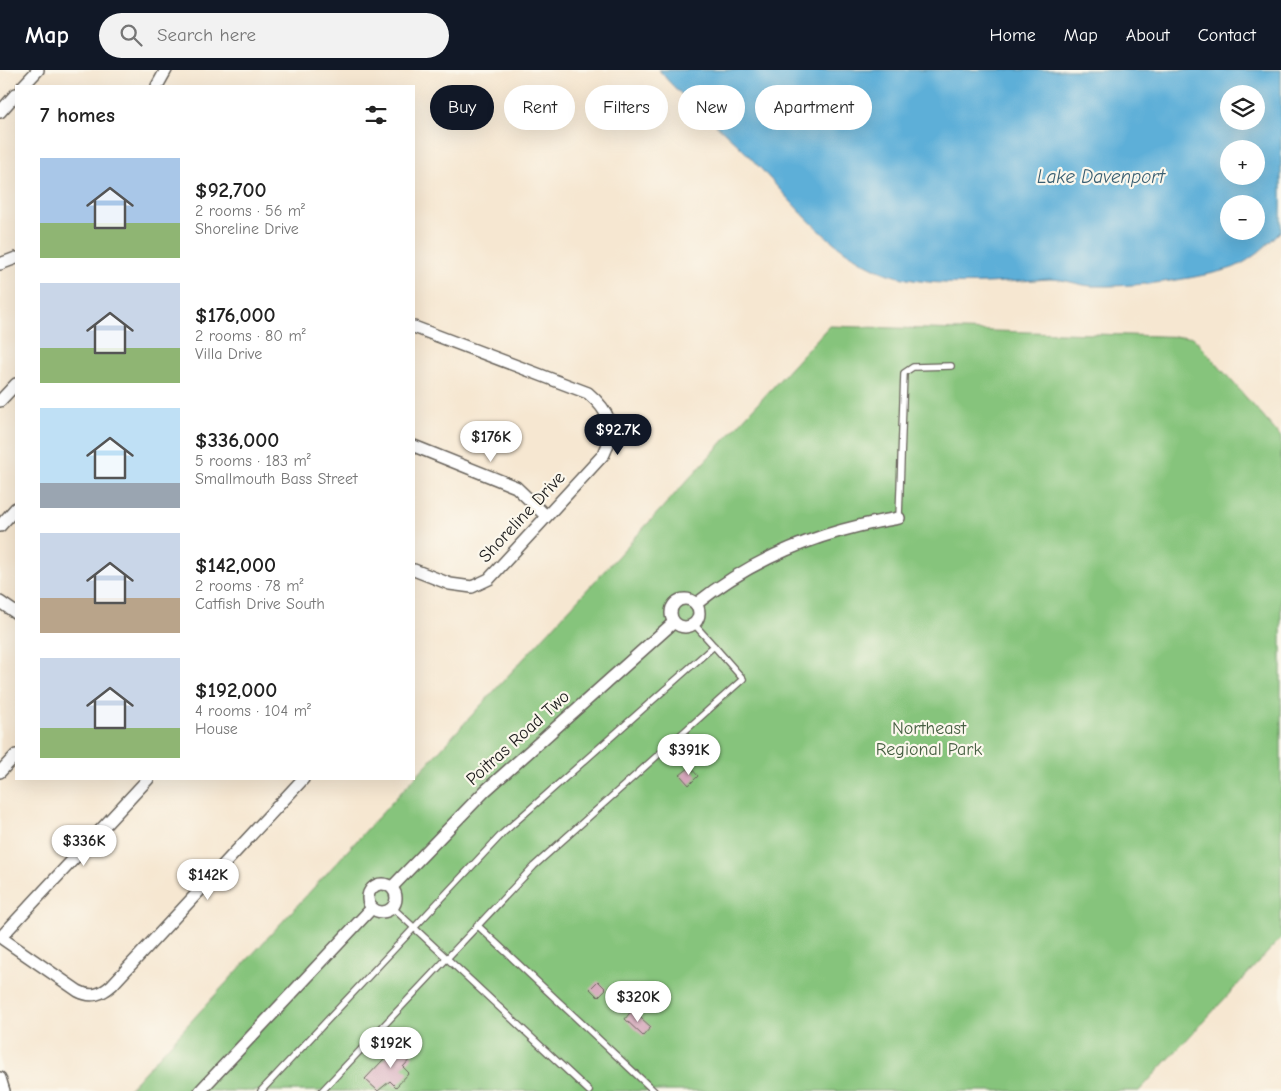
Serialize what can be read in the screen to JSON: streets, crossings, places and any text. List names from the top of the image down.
{
  "streets": {
    "street": ["Shoreline Drive", "Poitras Road Two"]
  },
  "water": ["Lake Davenport"],
  "parks": ["Northeast Regional Park"],
  "page": {
    "header": "Map",
    "search": "Search here",
    "nav": [
      "Home",
      "Map",
      "About",
      "Contact"
    ],
    "map_buttons": ["+", "−"],
    "chip": [
      "Buy",
      "Rent",
      "Filters",
      "New",
      "Apartment"
    ],
    "heading": "7 homes",
    "list": [
      {
        "name": "$92,700",
        "note": "2 rooms · 56 m² · Shoreline Drive"
      },
      {
        "name": "$176,000",
        "note": "2 rooms · 80 m² · Villa Drive"
      },
      {
        "name": "$336,000",
        "note": "5 rooms · 183 m² · Smallmouth Bass Street"
      },
      {
        "name": "$142,000",
        "note": "2 rooms · 78 m² · Catfish Drive South"
      },
      {
        "name": "$192,000",
        "note": "4 rooms · 104 m² · House"
      }
    ],
    "price": [
      "$92.7K",
      "$176K",
      "$391K",
      "$336K",
      "$142K",
      "$320K",
      "$192K"
    ]
  }
}
